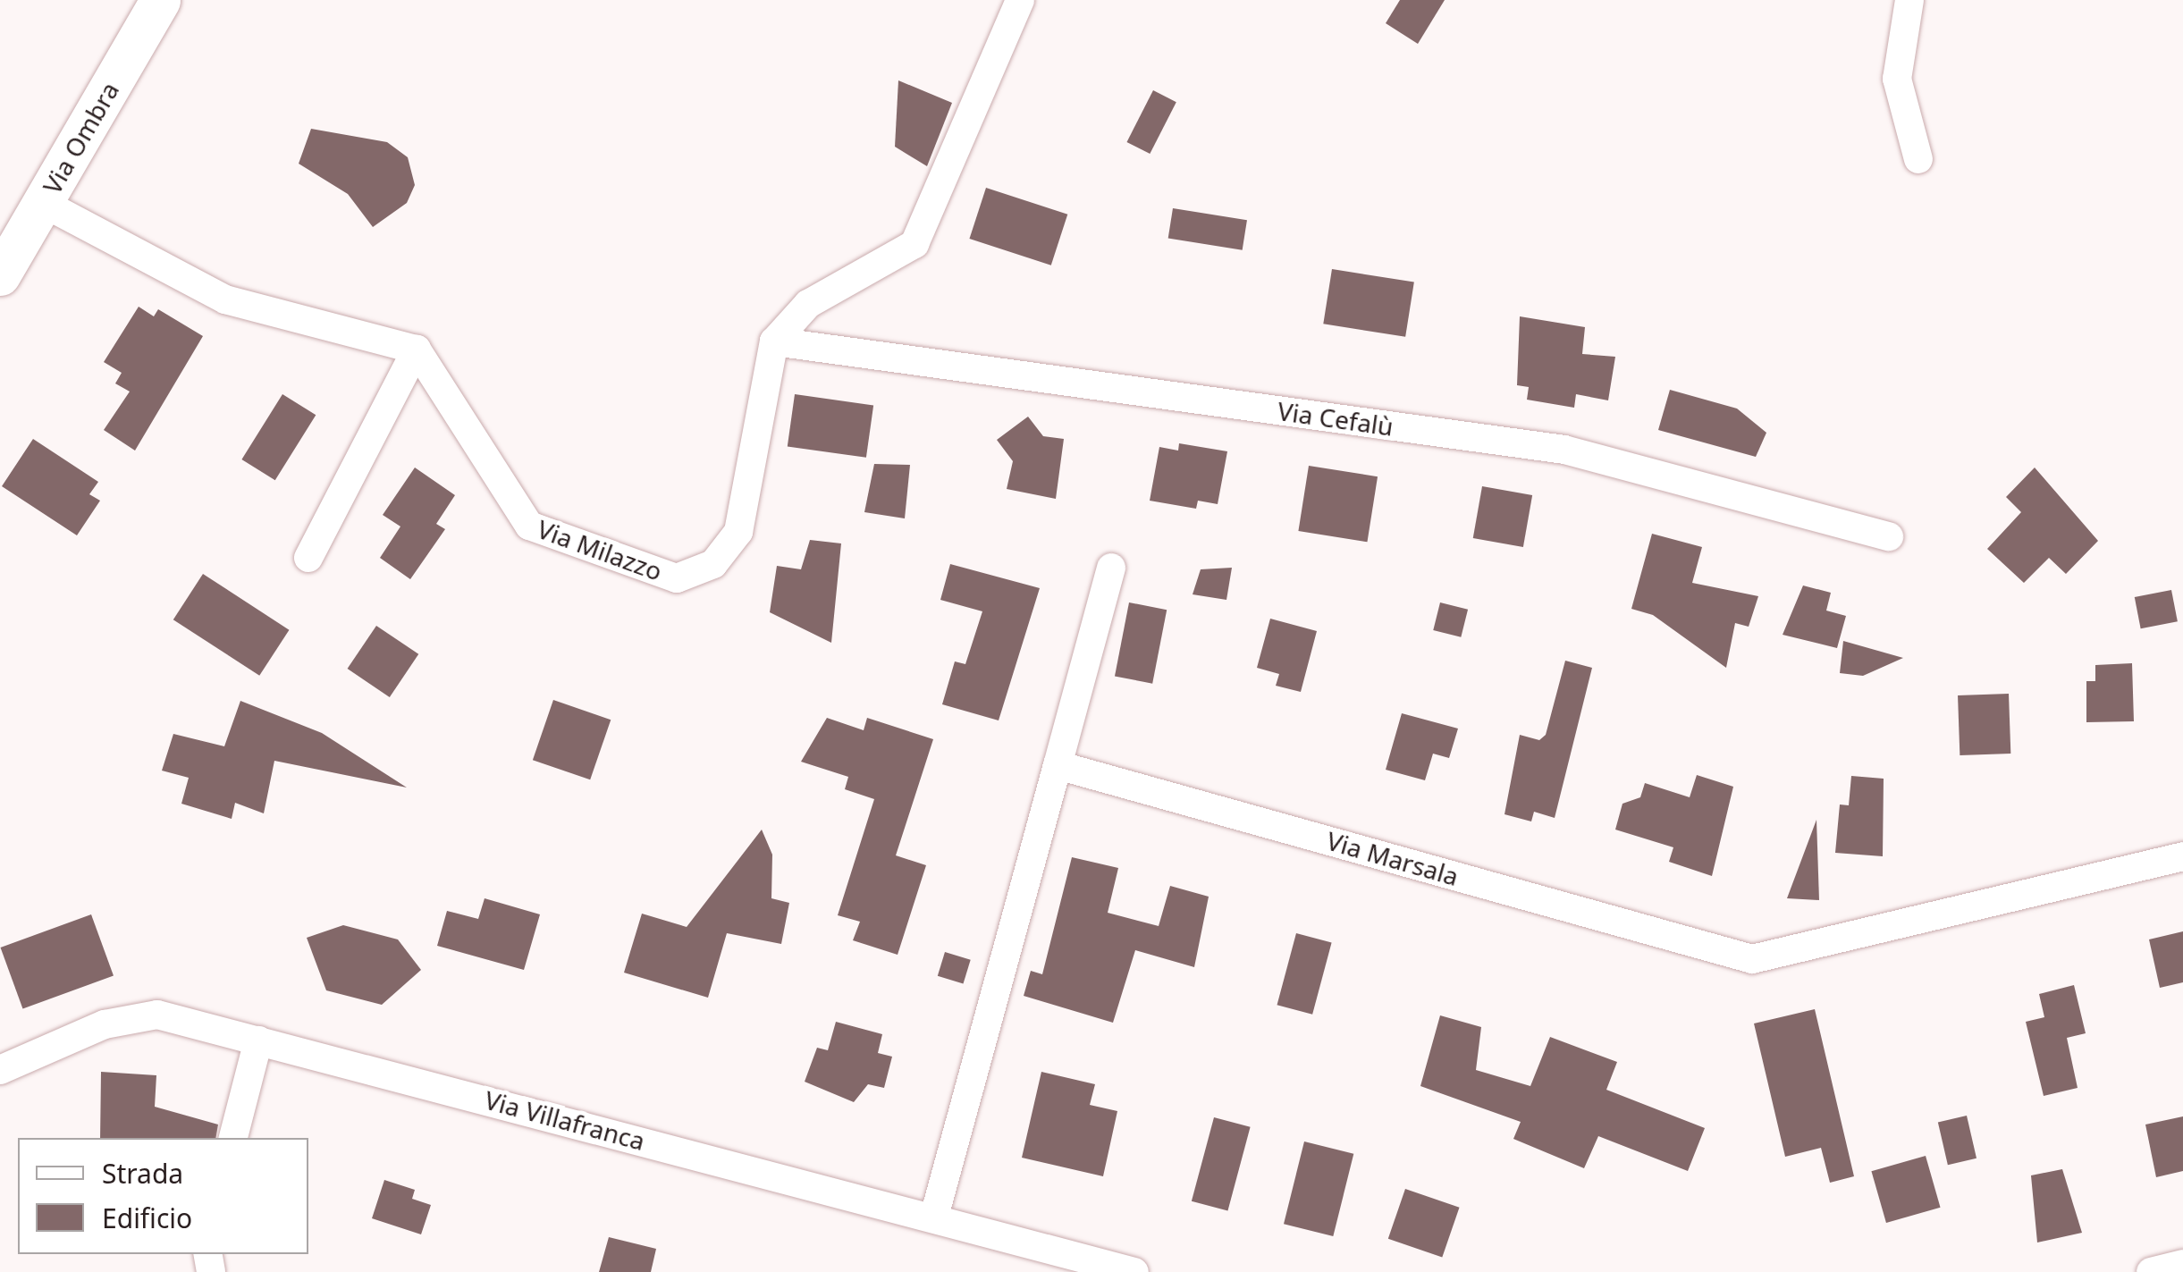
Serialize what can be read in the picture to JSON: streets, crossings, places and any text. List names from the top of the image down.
{
  "streets": {
    "main road": ["Via Ombra"],
    "street": [
      "Via Cefalù",
      "Via Milazzo",
      "Via Marsala",
      "Via Villafranca"
    ]
  },
  "crossings": [
    ["Via Cefalù", "Via Milazzo"]
  ],
  "legend": ["Strada", "Edificio"]
}
